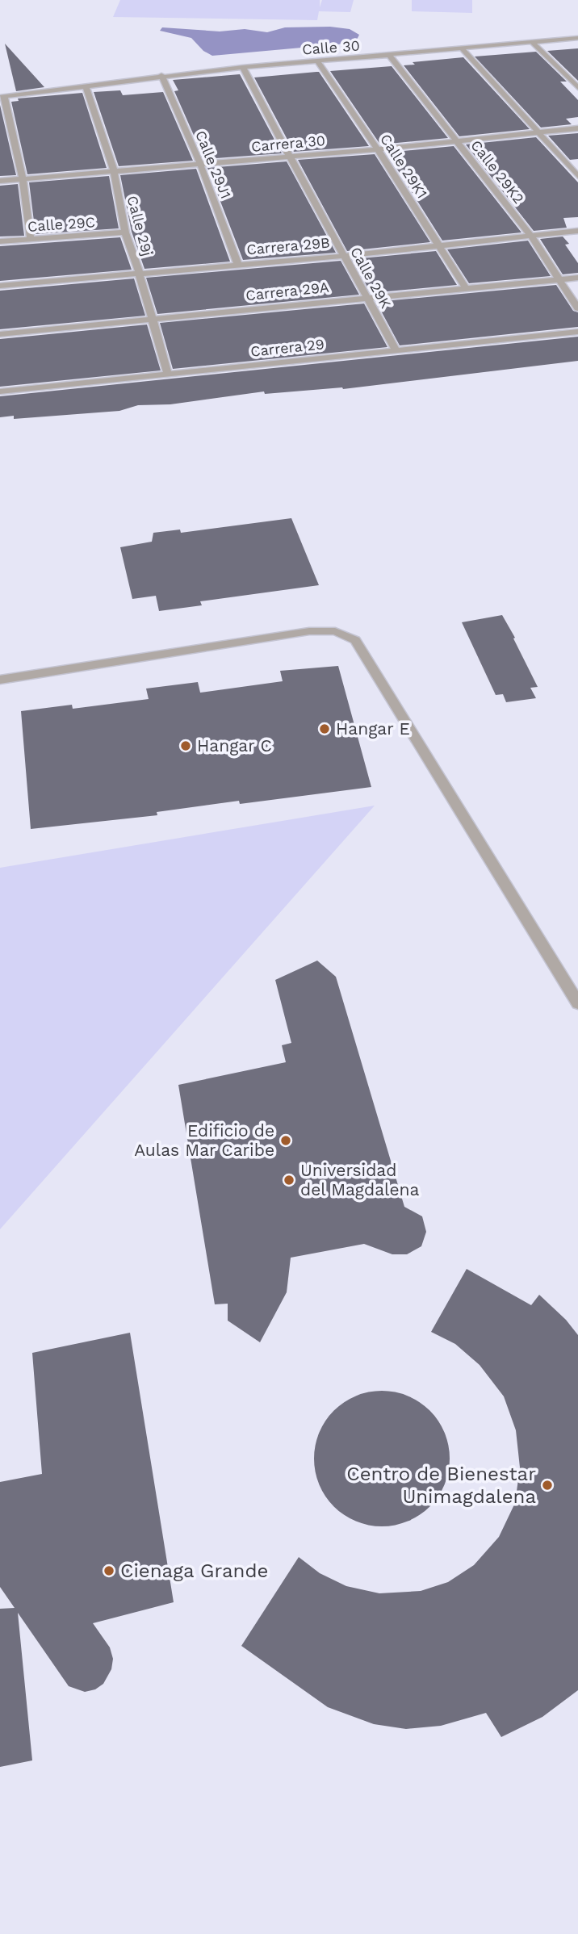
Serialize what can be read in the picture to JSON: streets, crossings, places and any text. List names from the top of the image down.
{
  "streets": {
    "street": [
      "Calle 30",
      "Carrera 30",
      "Calle 29J1",
      "Calle 29K1",
      "Calle 29K2",
      "Calle 29C",
      "Calle 29j",
      "Carrera 29B",
      "Calle 29K",
      "Carrera 29A",
      "Carrera 29"
    ]
  },
  "crossings": [
    ["Calle 30", "Calle 29J1"],
    ["Calle 30", "Calle 29K1"],
    ["Calle 30", "Calle 29K2"],
    ["Calle 30", "Calle 29j"],
    ["Calle 30", "Calle 29K"],
    ["Carrera 30", "Calle 29J1"],
    ["Carrera 30", "Calle 29K1"],
    ["Carrera 30", "Calle 29K2"],
    ["Carrera 30", "Calle 29j"],
    ["Carrera 30", "Calle 29K"],
    ["Calle 29J1", "Carrera 29B"],
    ["Calle 29K1", "Carrera 29B"],
    ["Calle 29K1", "Carrera 29A"],
    ["Calle 29K2", "Carrera 29B"],
    ["Calle 29K2", "Carrera 29A"],
    ["Calle 29C", "Calle 29j"],
    ["Calle 29j", "Carrera 29B"],
    ["Calle 29j", "Carrera 29A"],
    ["Calle 29j", "Carrera 29"],
    ["Carrera 29B", "Calle 29K"],
    ["Calle 29K", "Carrera 29A"],
    ["Calle 29K", "Carrera 29"]
  ],
  "places": [
    "Hangar E",
    "Hangar C",
    "Edificio de Aulas Mar Caribe",
    "Universidad del Magdalena",
    "Centro de Bienestar Unimagdalena",
    "Cienaga Grande"
  ]
}
